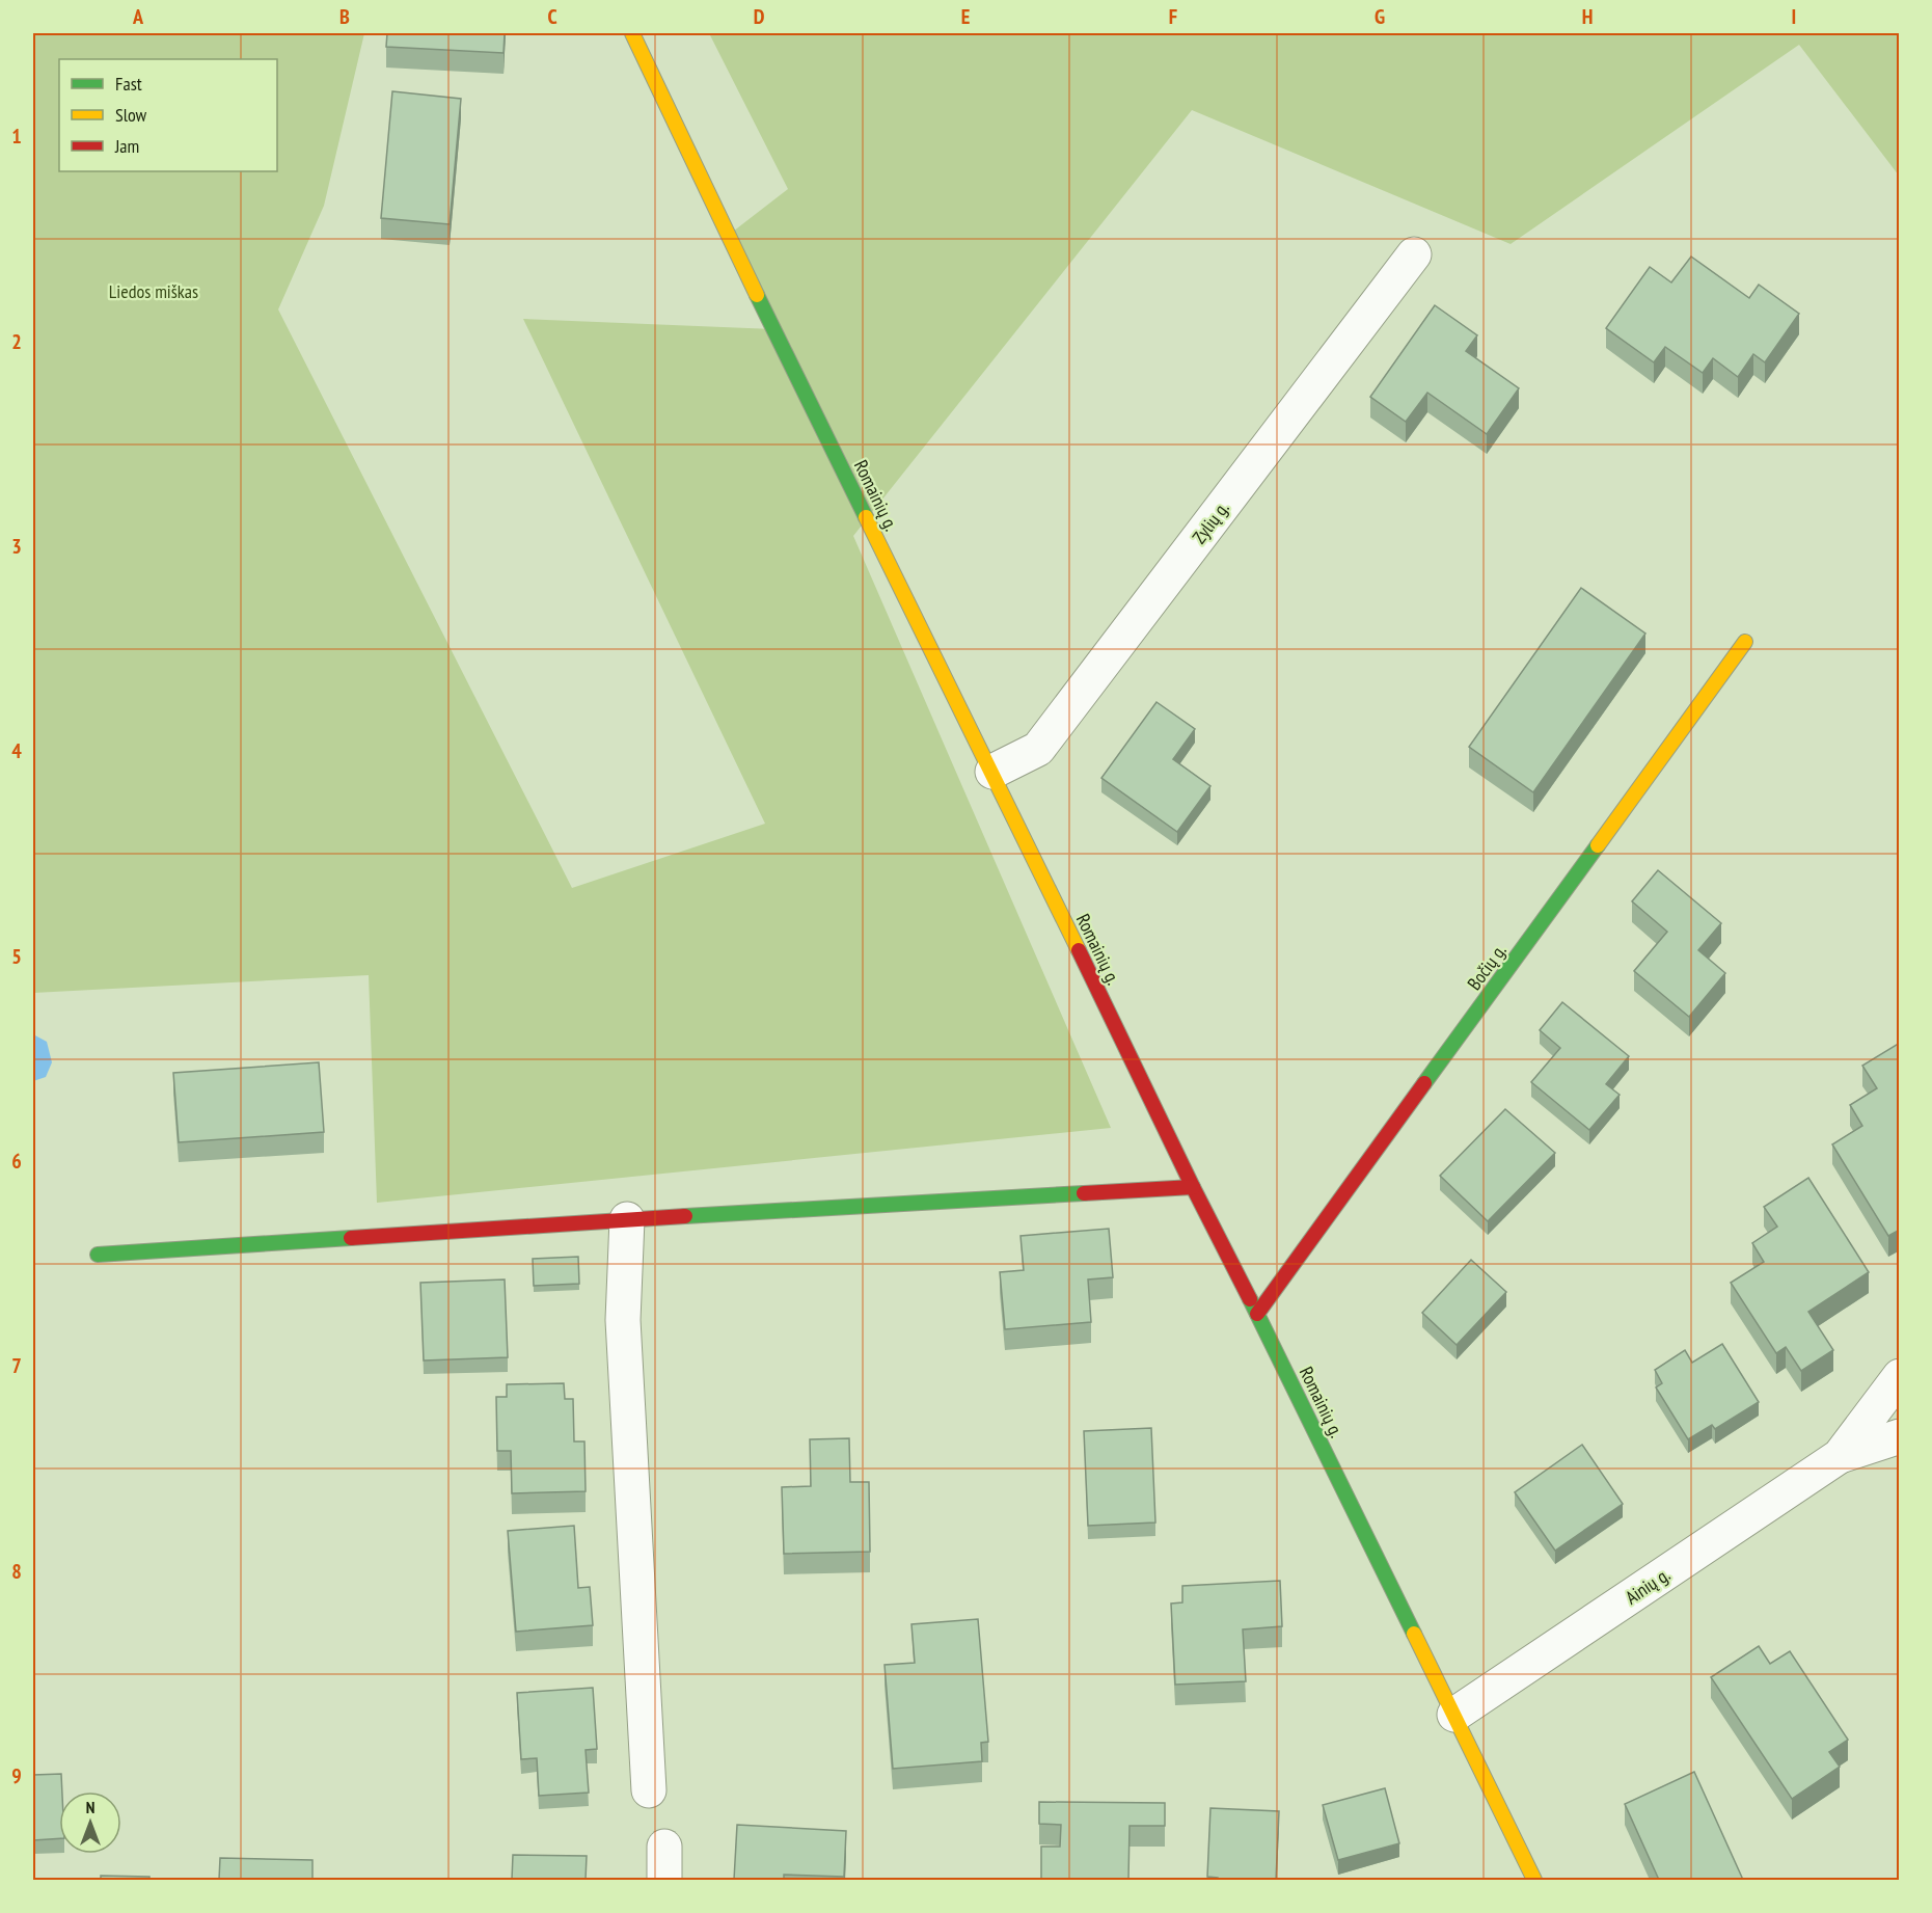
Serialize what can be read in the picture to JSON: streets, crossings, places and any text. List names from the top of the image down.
{
  "streets": {
    "main road": ["Romainių g.", "Bočių g."],
    "street": ["Zylių g.", "Ainių g."]
  },
  "crossings": [
    ["Romainių g.", "Zylių g."],
    ["Romainių g.", "Bočių g."],
    ["Romainių g.", "Ainių g."]
  ],
  "parks": ["Liedos miškas"],
  "legend": ["Fast", "Slow", "Jam"],
  "north": "top",
  "grid": {
    "columns": [
      "A",
      "B",
      "C",
      "D",
      "E",
      "F",
      "G",
      "H",
      "I"
    ],
    "rows": [
      "1",
      "2",
      "3",
      "4",
      "5",
      "6",
      "7",
      "8",
      "9"
    ]
  }
}
